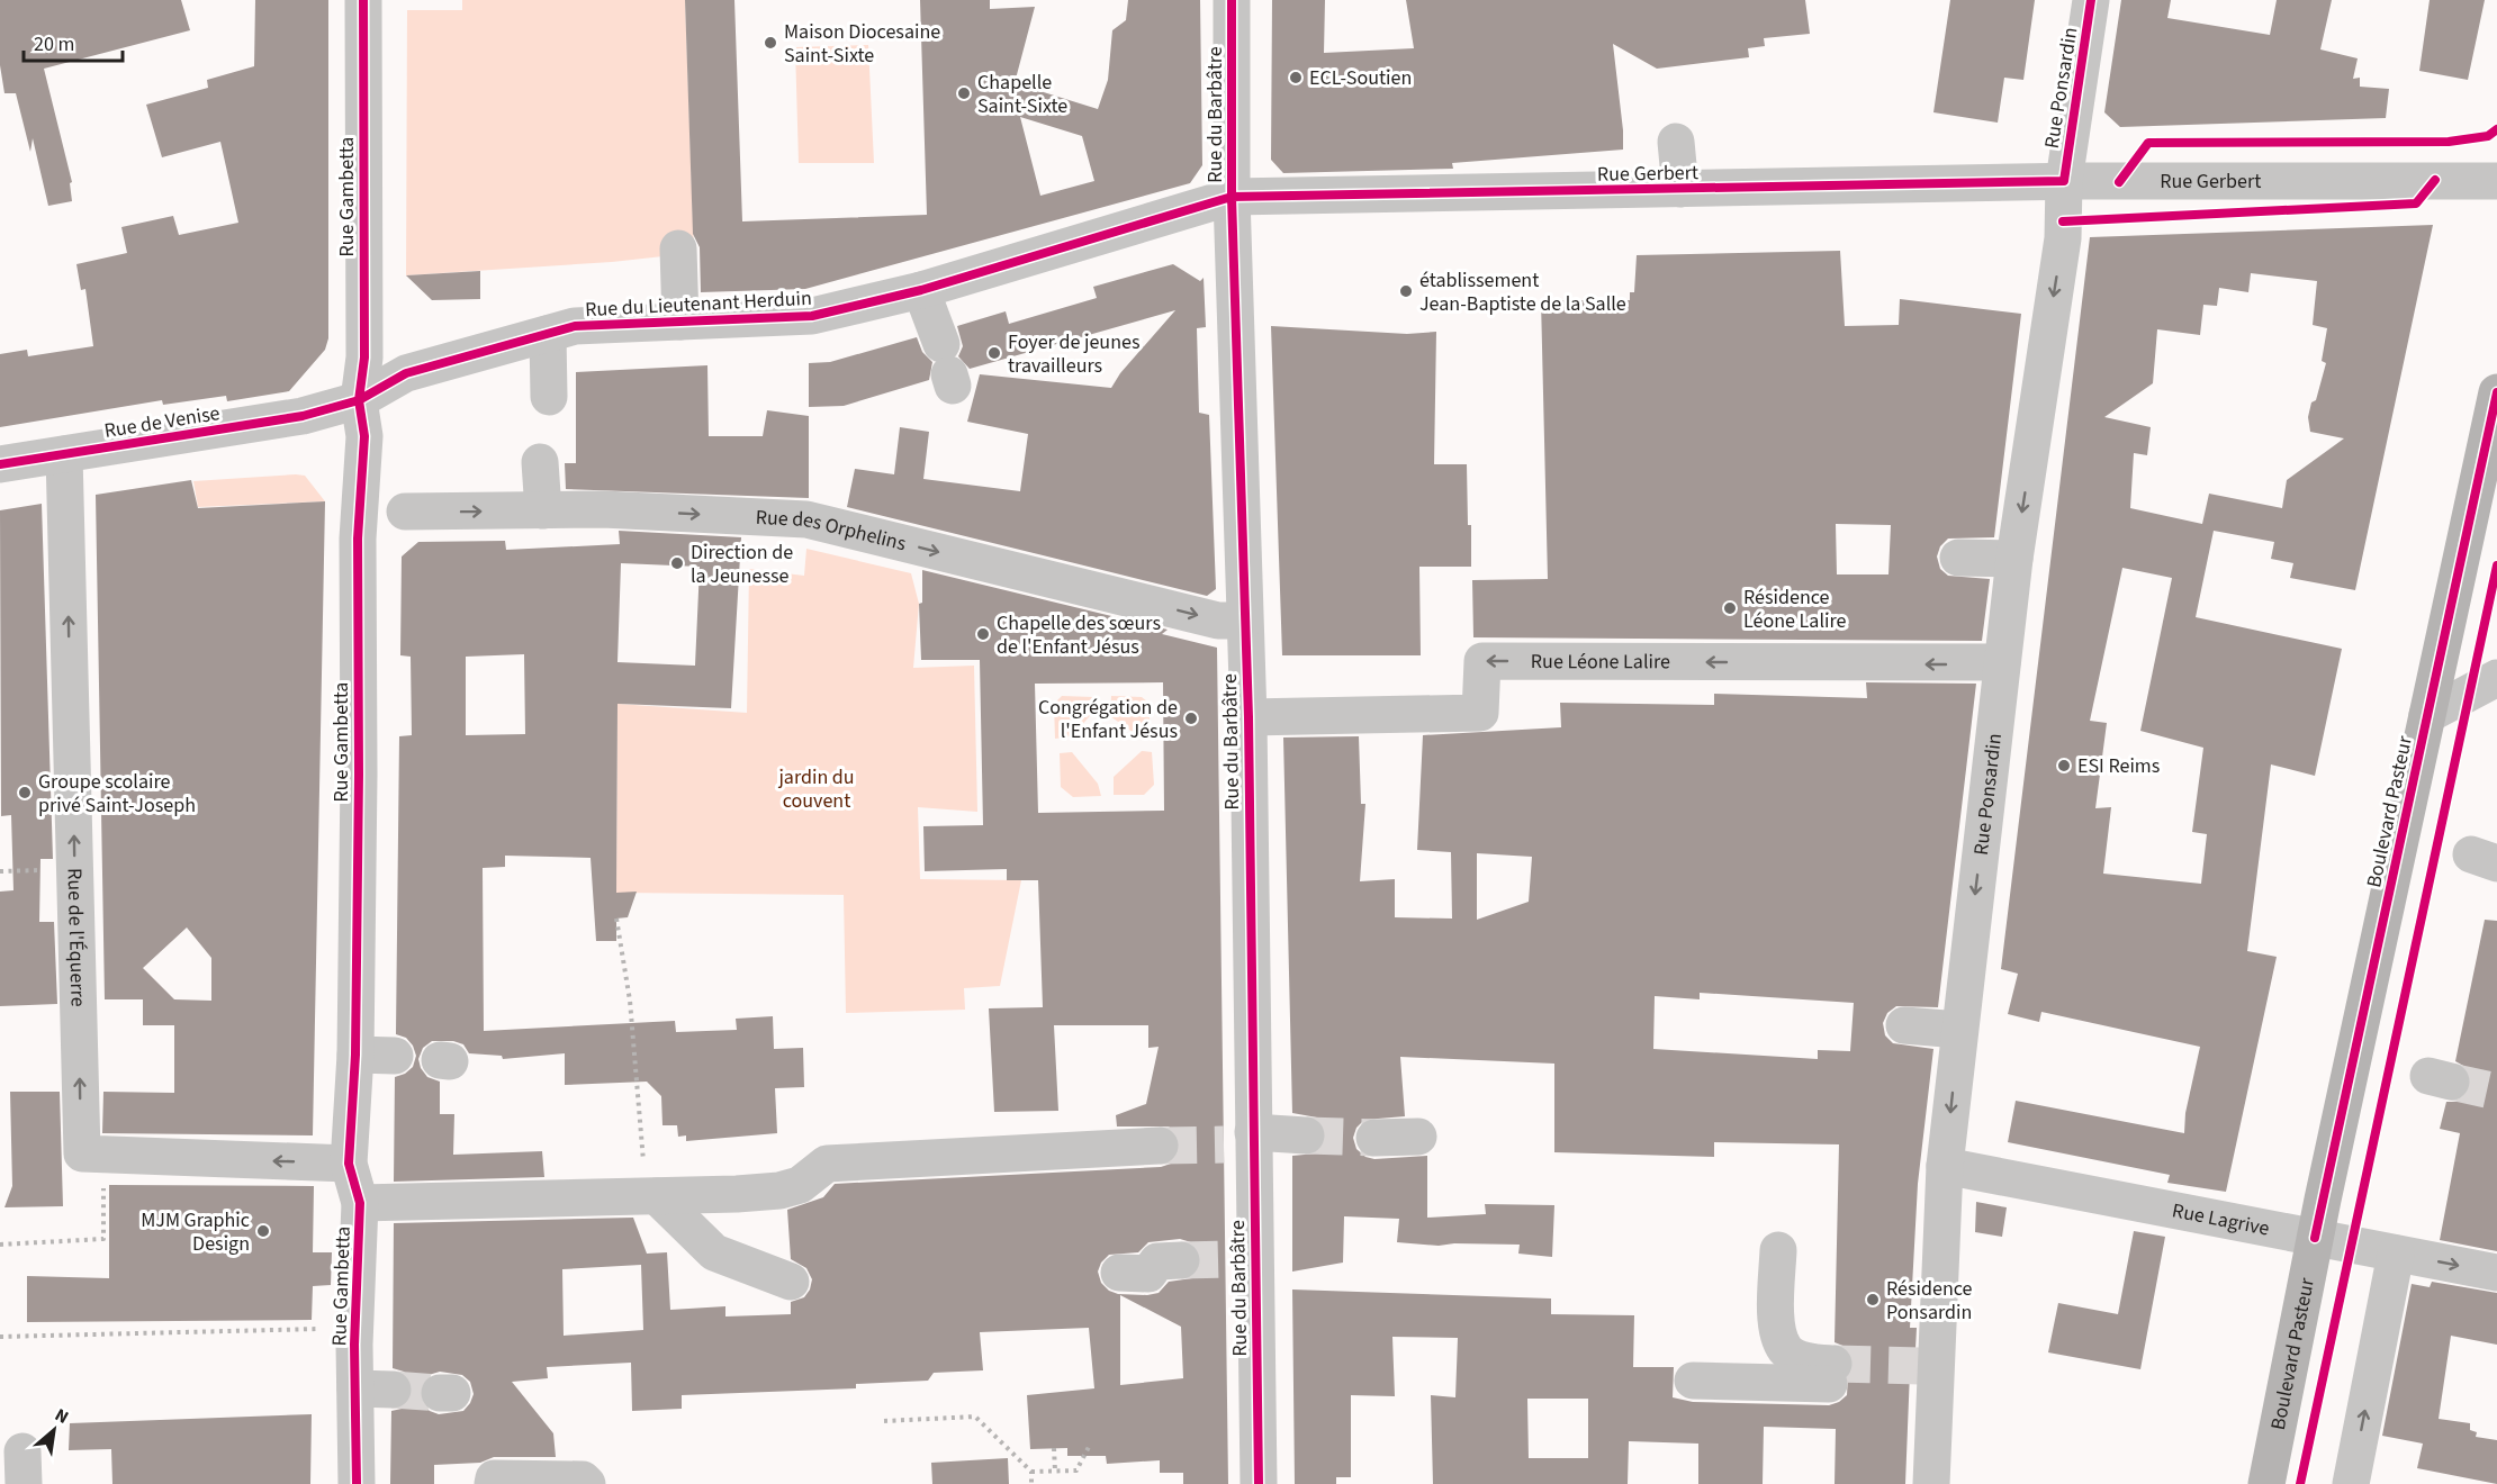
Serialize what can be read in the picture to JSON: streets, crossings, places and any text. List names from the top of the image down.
{
  "streets": {
    "main road": ["Boulevard Pasteur"],
    "street": [
      "Rue Ponsardin",
      "Rue du Barbâtre",
      "Rue Gerbert",
      "Rue Gambetta",
      "Rue du Lieutenant Herduin",
      "Rue de Venise",
      "Rue des Orphelins",
      "Rue Léone Lalire",
      "Rue de l'Équerre",
      "Rue Lagrive"
    ]
  },
  "crossings": [
    ["Rue Ponsardin", "Rue Gerbert"],
    ["Rue Ponsardin", "Rue Léone Lalire"],
    ["Rue Ponsardin", "Rue Lagrive"],
    ["Rue du Barbâtre", "Rue Gerbert"],
    ["Rue du Barbâtre", "Rue du Lieutenant Herduin"],
    ["Rue du Barbâtre", "Rue des Orphelins"],
    ["Rue du Barbâtre", "Rue Léone Lalire"],
    ["Rue Gerbert", "Rue du Lieutenant Herduin"],
    ["Rue Gambetta", "Rue du Lieutenant Herduin"],
    ["Rue Gambetta", "Rue de Venise"],
    ["Rue du Lieutenant Herduin", "Rue de Venise"],
    ["Rue de Venise", "Rue de l'Équerre"],
    ["Boulevard Pasteur", "Rue Lagrive"]
  ],
  "one_way": [
    "Rue Ponsardin",
    "Rue des Orphelins",
    "Rue Léone Lalire",
    "Rue de l'Équerre"
  ],
  "parks": ["jardin du couvent"],
  "places": [
    "Maison Diocesaine Saint-Sixte",
    "ECL-Soutien",
    "Chapelle Saint-Sixte",
    "établissement Jean-Baptiste de la Salle",
    "Foyer de jeunes travailleurs",
    "Direction de la Jeunesse",
    "Résidence Léone Lalire",
    "Chapelle des sœurs de l'Enfant Jésus",
    "Congrégation de l'Enfant Jésus",
    "ESI Reims",
    "Groupe scolaire privé Saint-Joseph",
    "MJM Graphic Design",
    "Résidence Ponsardin"
  ],
  "scale_bar": "20 m",
  "north": "top right"
}
